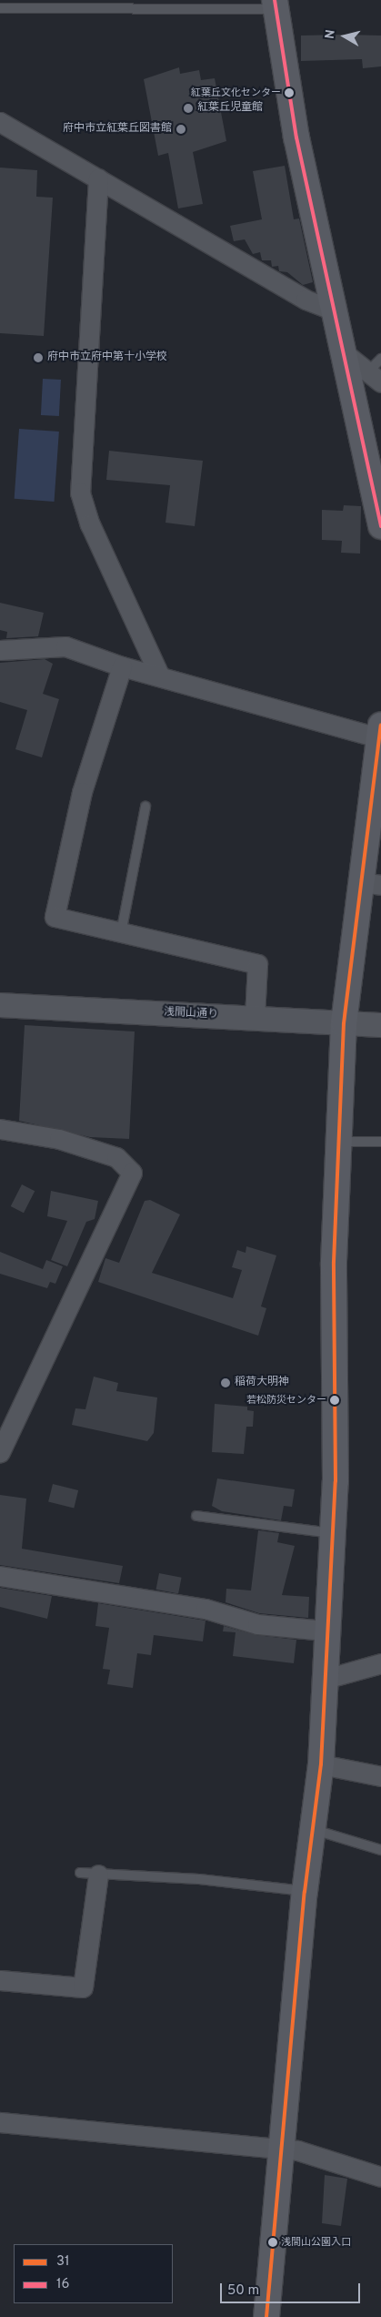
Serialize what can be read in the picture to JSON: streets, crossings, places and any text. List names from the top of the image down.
{
  "streets": {
    "street": ["浅間山通り"]
  },
  "places": [
    "紅葉丘文化センター",
    "紅葉丘児童館",
    "府中市立紅葉丘図書館",
    "府中市立府中第十小学校",
    "稲荷大明神",
    "若松防災センター",
    "浅間山公園入口"
  ],
  "lines": ["transit line 16", "transit line 31"],
  "legend": ["31", "16"],
  "scale_bar": "50 m",
  "north": "left"
}
